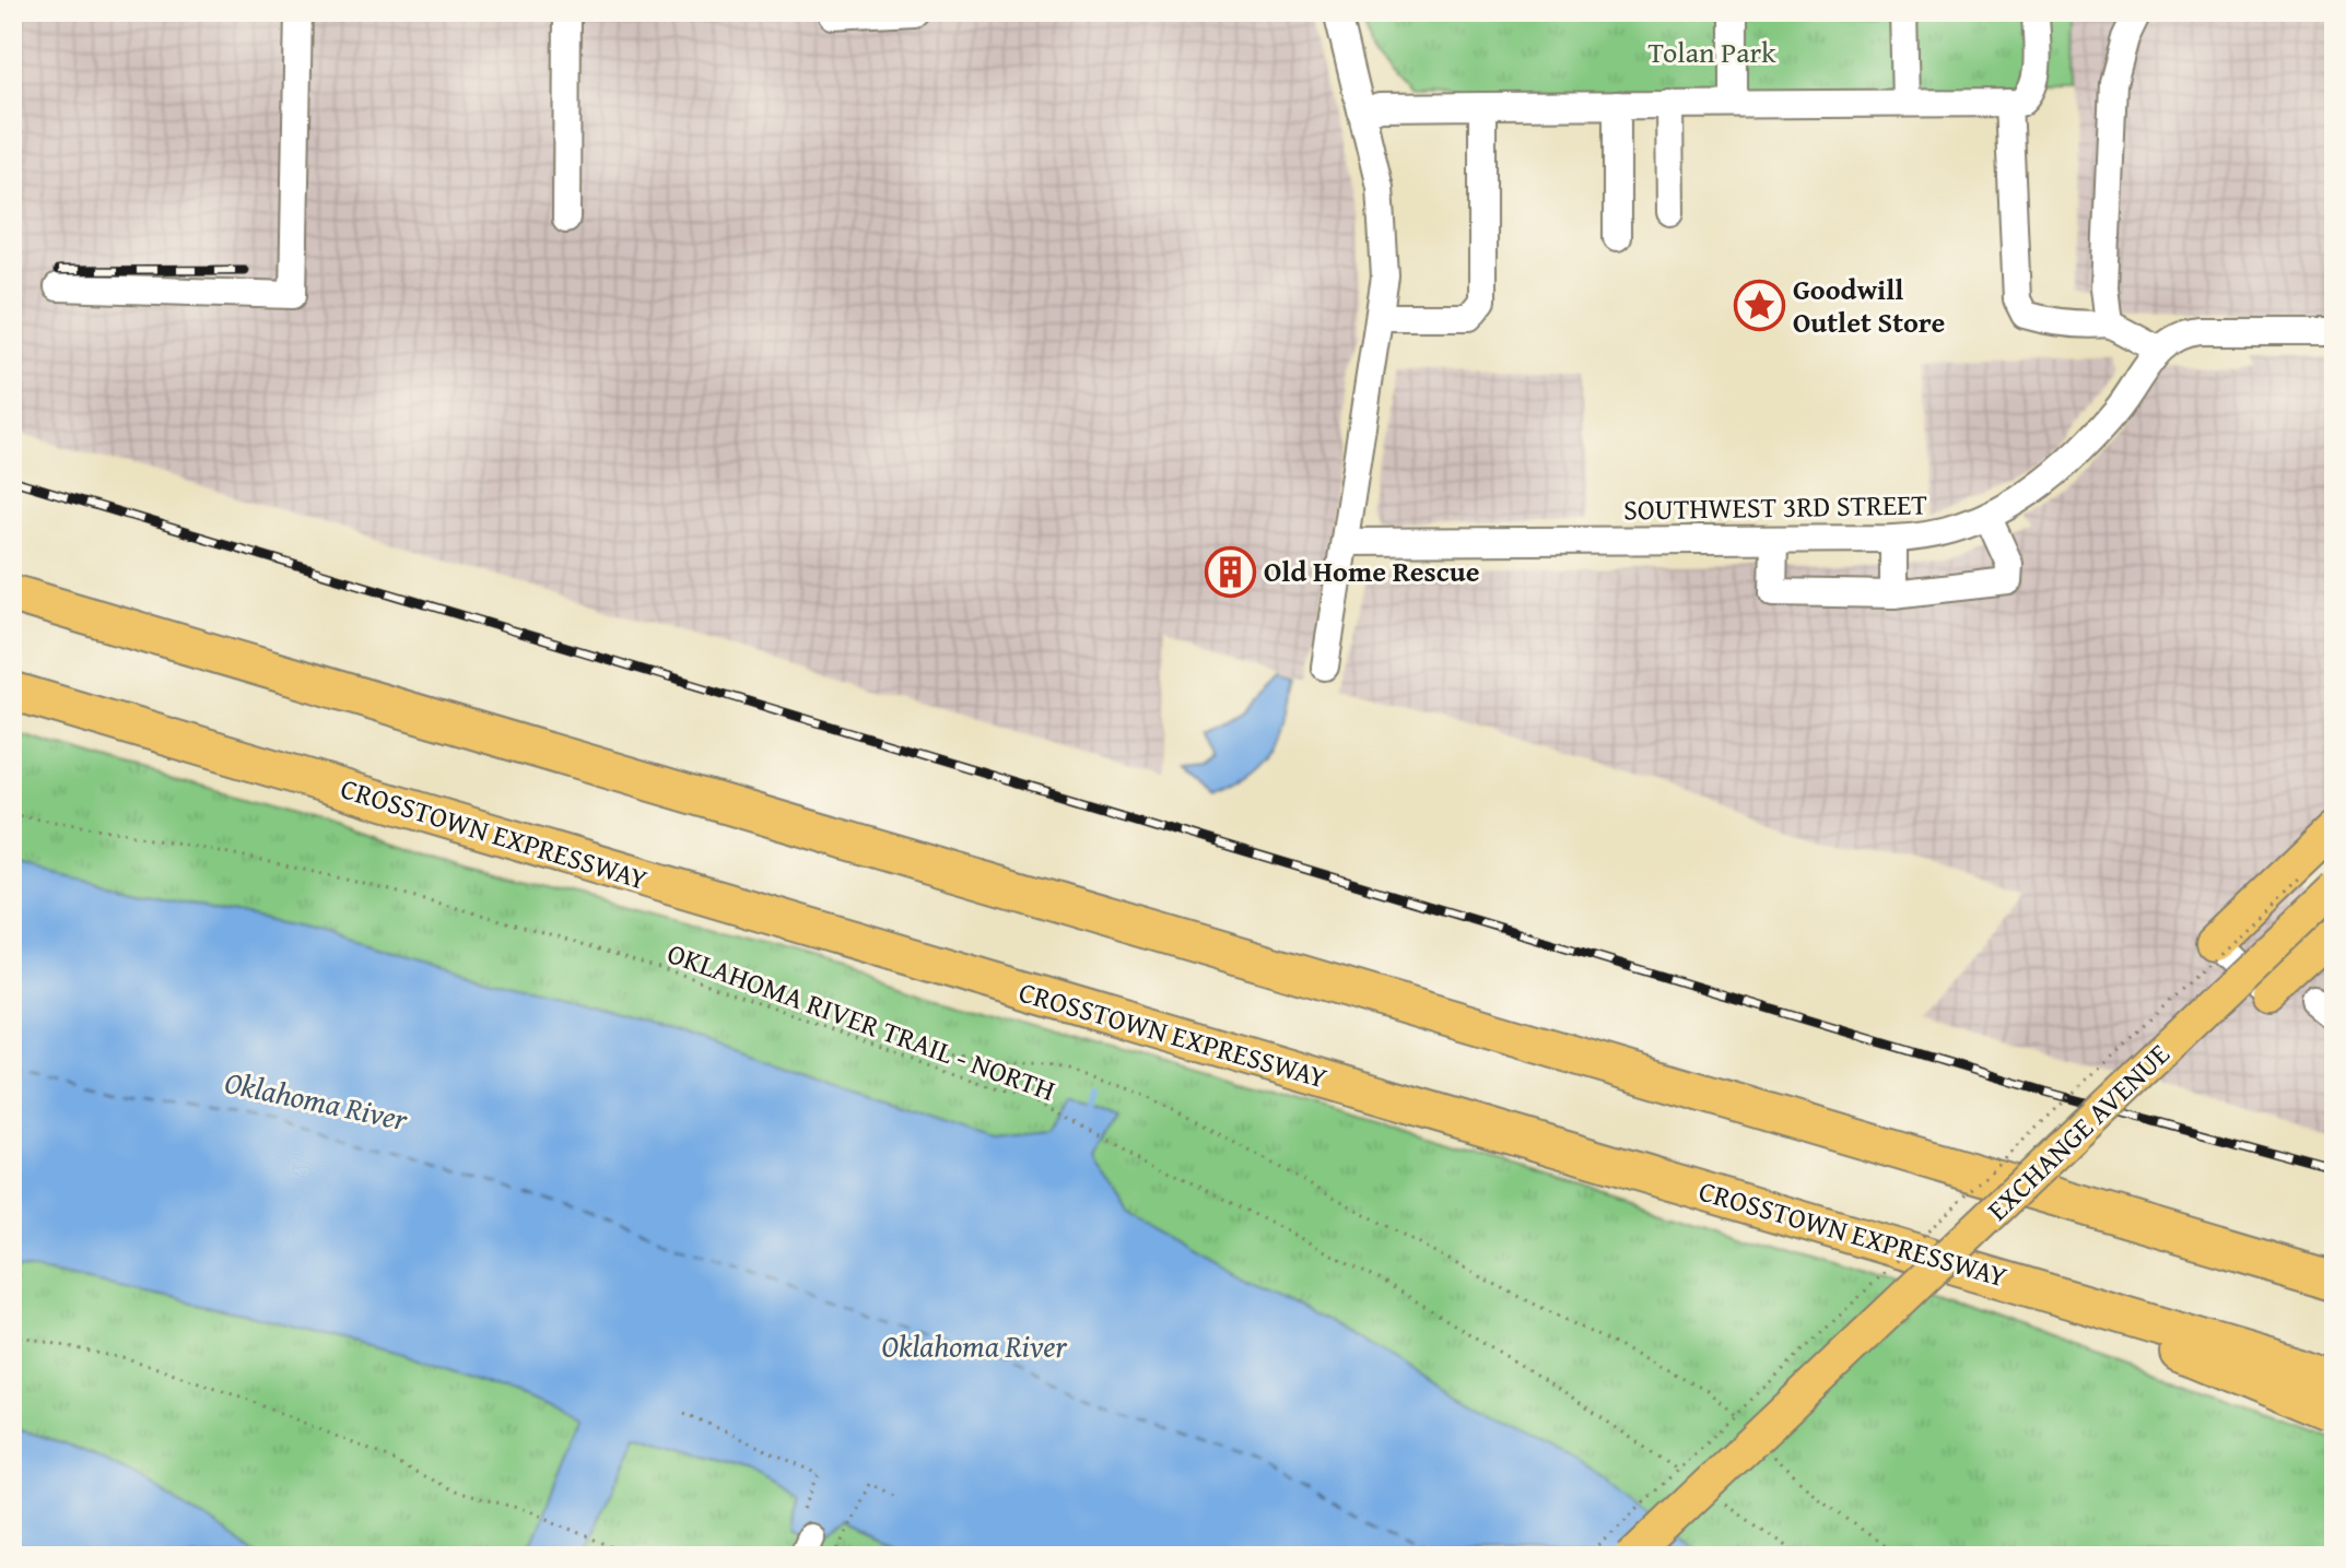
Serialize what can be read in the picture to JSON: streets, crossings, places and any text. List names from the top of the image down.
{
  "streets": {
    "highway": ["CROSSTOWN EXPRESSWAY"],
    "main road": ["EXCHANGE AVENUE"],
    "street": ["SOUTHWEST 3RD STREET"],
    "path": ["OKLAHOMA RIVER TRAIL - NORTH"]
  },
  "water": ["Oklahoma River"],
  "parks": ["Tolan Park"],
  "places": {
    "place": ["Goodwill Outlet Store"],
    "building": ["Old Home Rescue"]
  }
}
